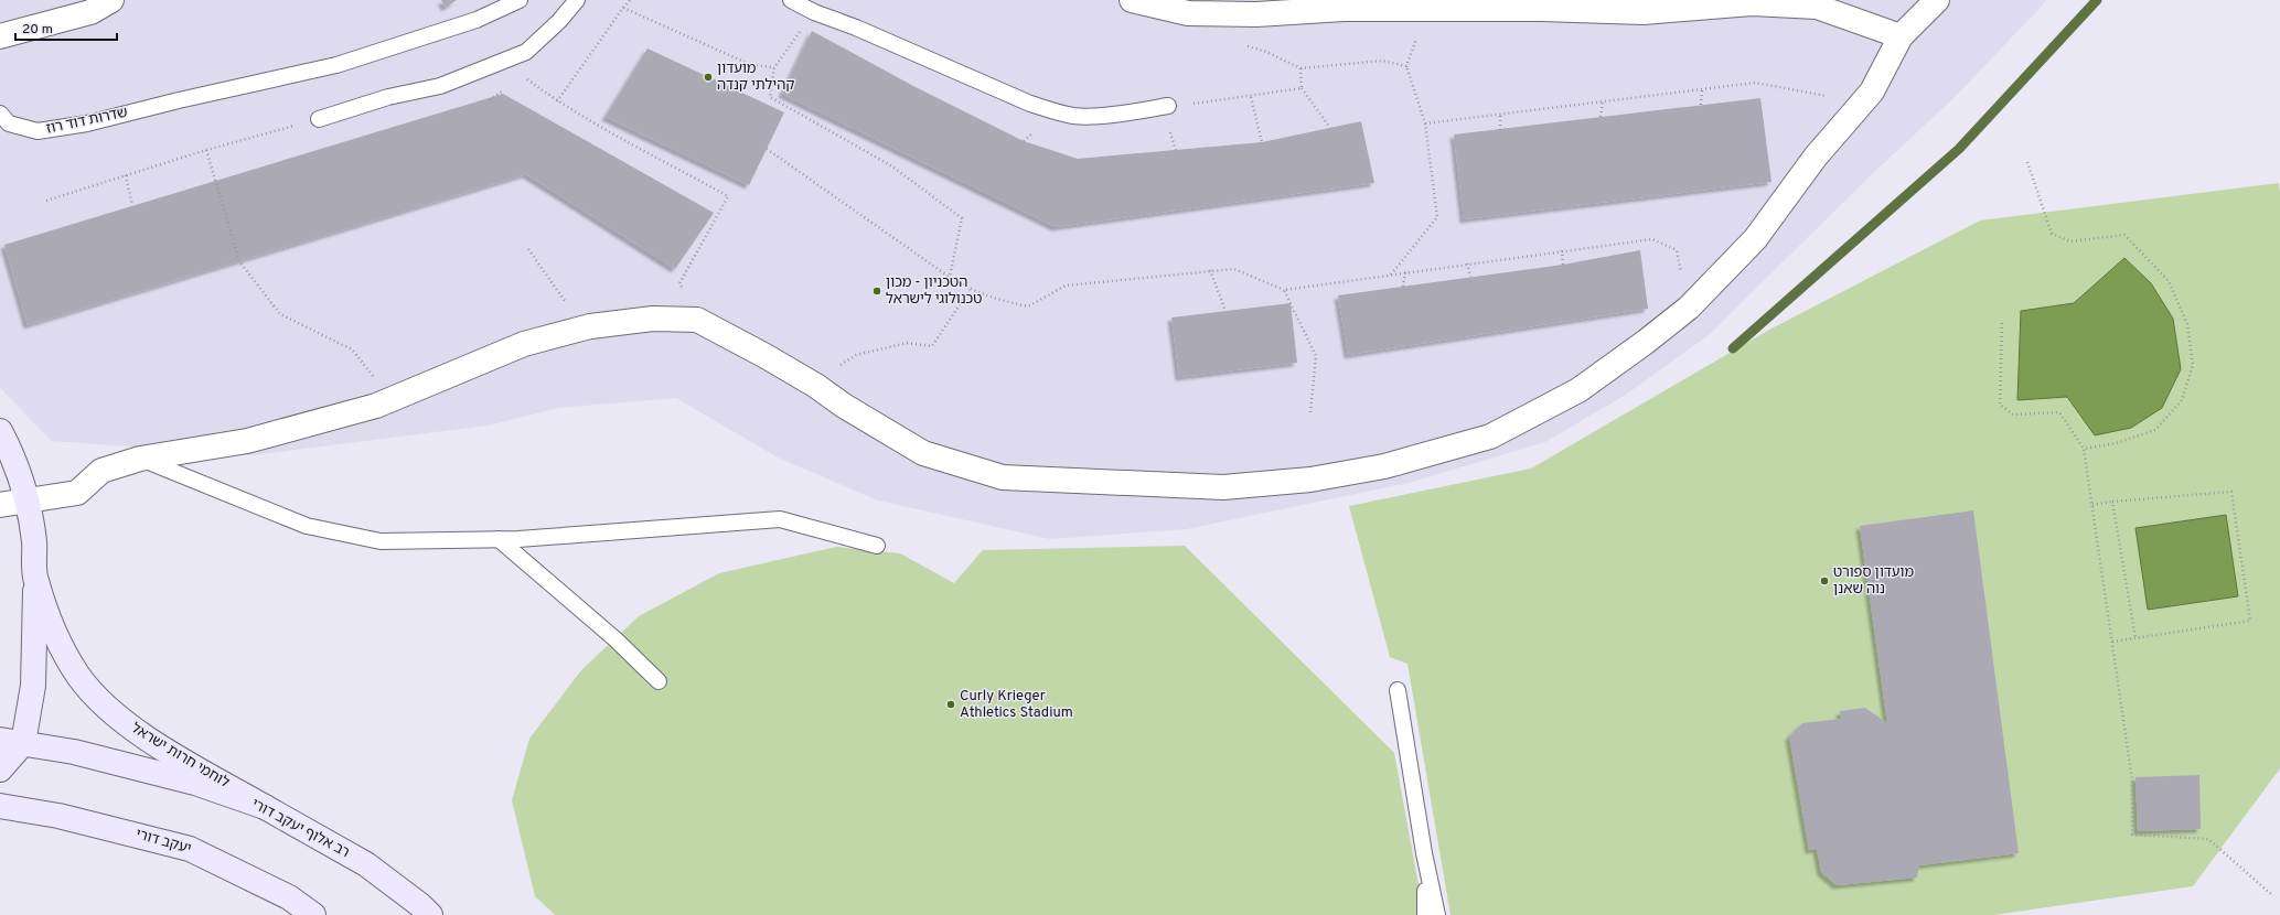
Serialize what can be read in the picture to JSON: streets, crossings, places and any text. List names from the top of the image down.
{
  "streets": {
    "main road": ["לוחמי חרות ישראל", "רב אלוף יעקב דורי", "יעקב דורי"],
    "lane": ["שדרות דוד רוז"]
  },
  "crossings": [
    ["לוחמי חרות ישראל", "רב אלוף יעקב דורי"]
  ],
  "places": [
    "מועדון קהילתי קנדה",
    "הטכניון - מכון טכנולוגי לישראל",
    "מועדון ספורט נוה שאנן",
    "Curly Krieger Athletics Stadium"
  ],
  "scale_bar": "20 m"
}
